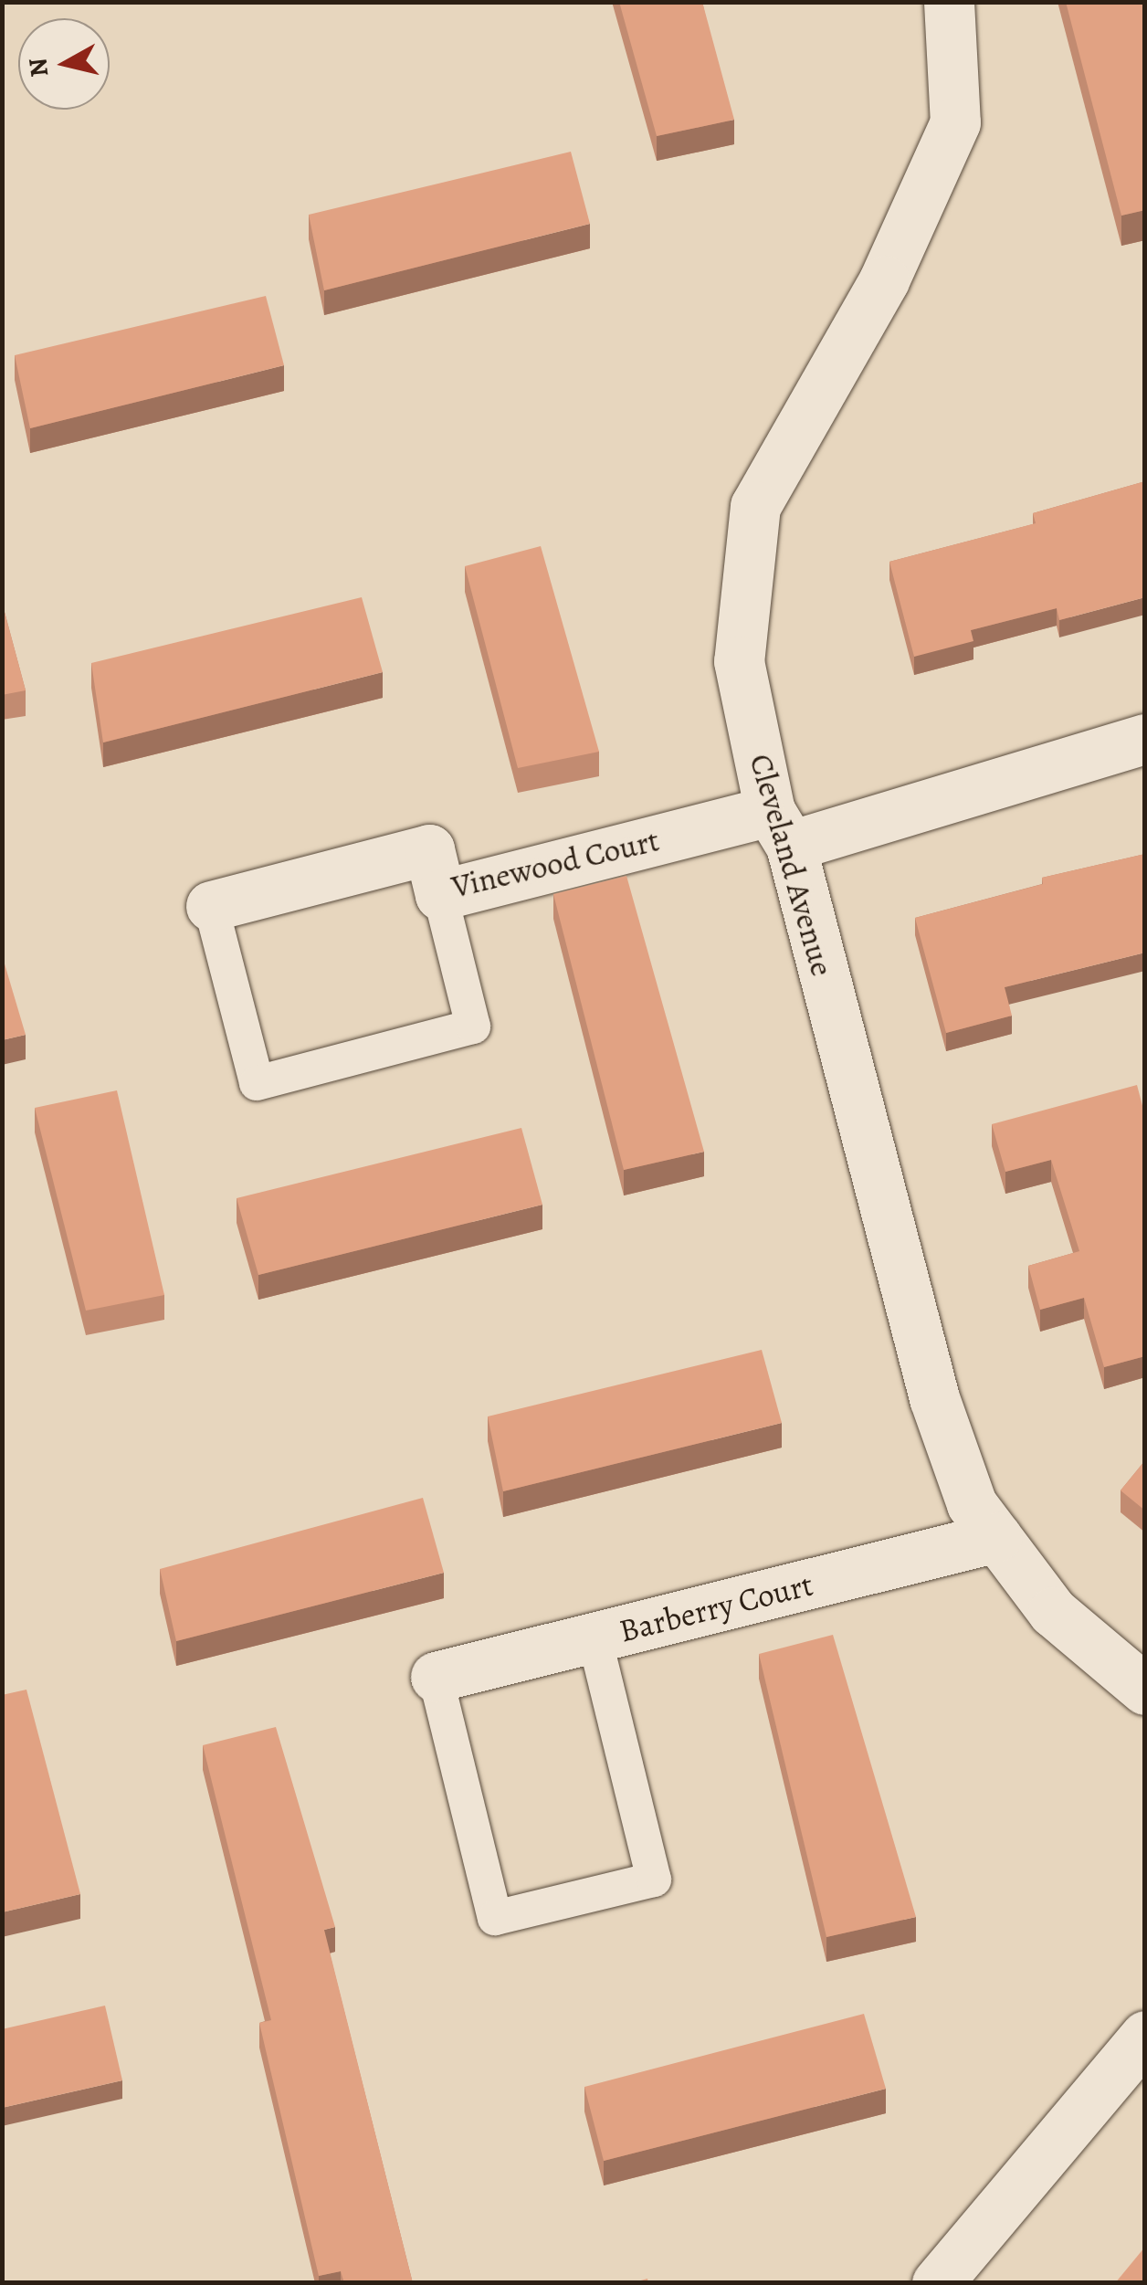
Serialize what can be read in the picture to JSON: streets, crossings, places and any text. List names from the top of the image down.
{
  "streets": {
    "street": ["Vinewood Court", "Cleveland Avenue", "Barberry Court"]
  },
  "crossings": [
    ["Vinewood Court", "Cleveland Avenue"],
    ["Cleveland Avenue", "Barberry Court"]
  ],
  "north": "left"
}
